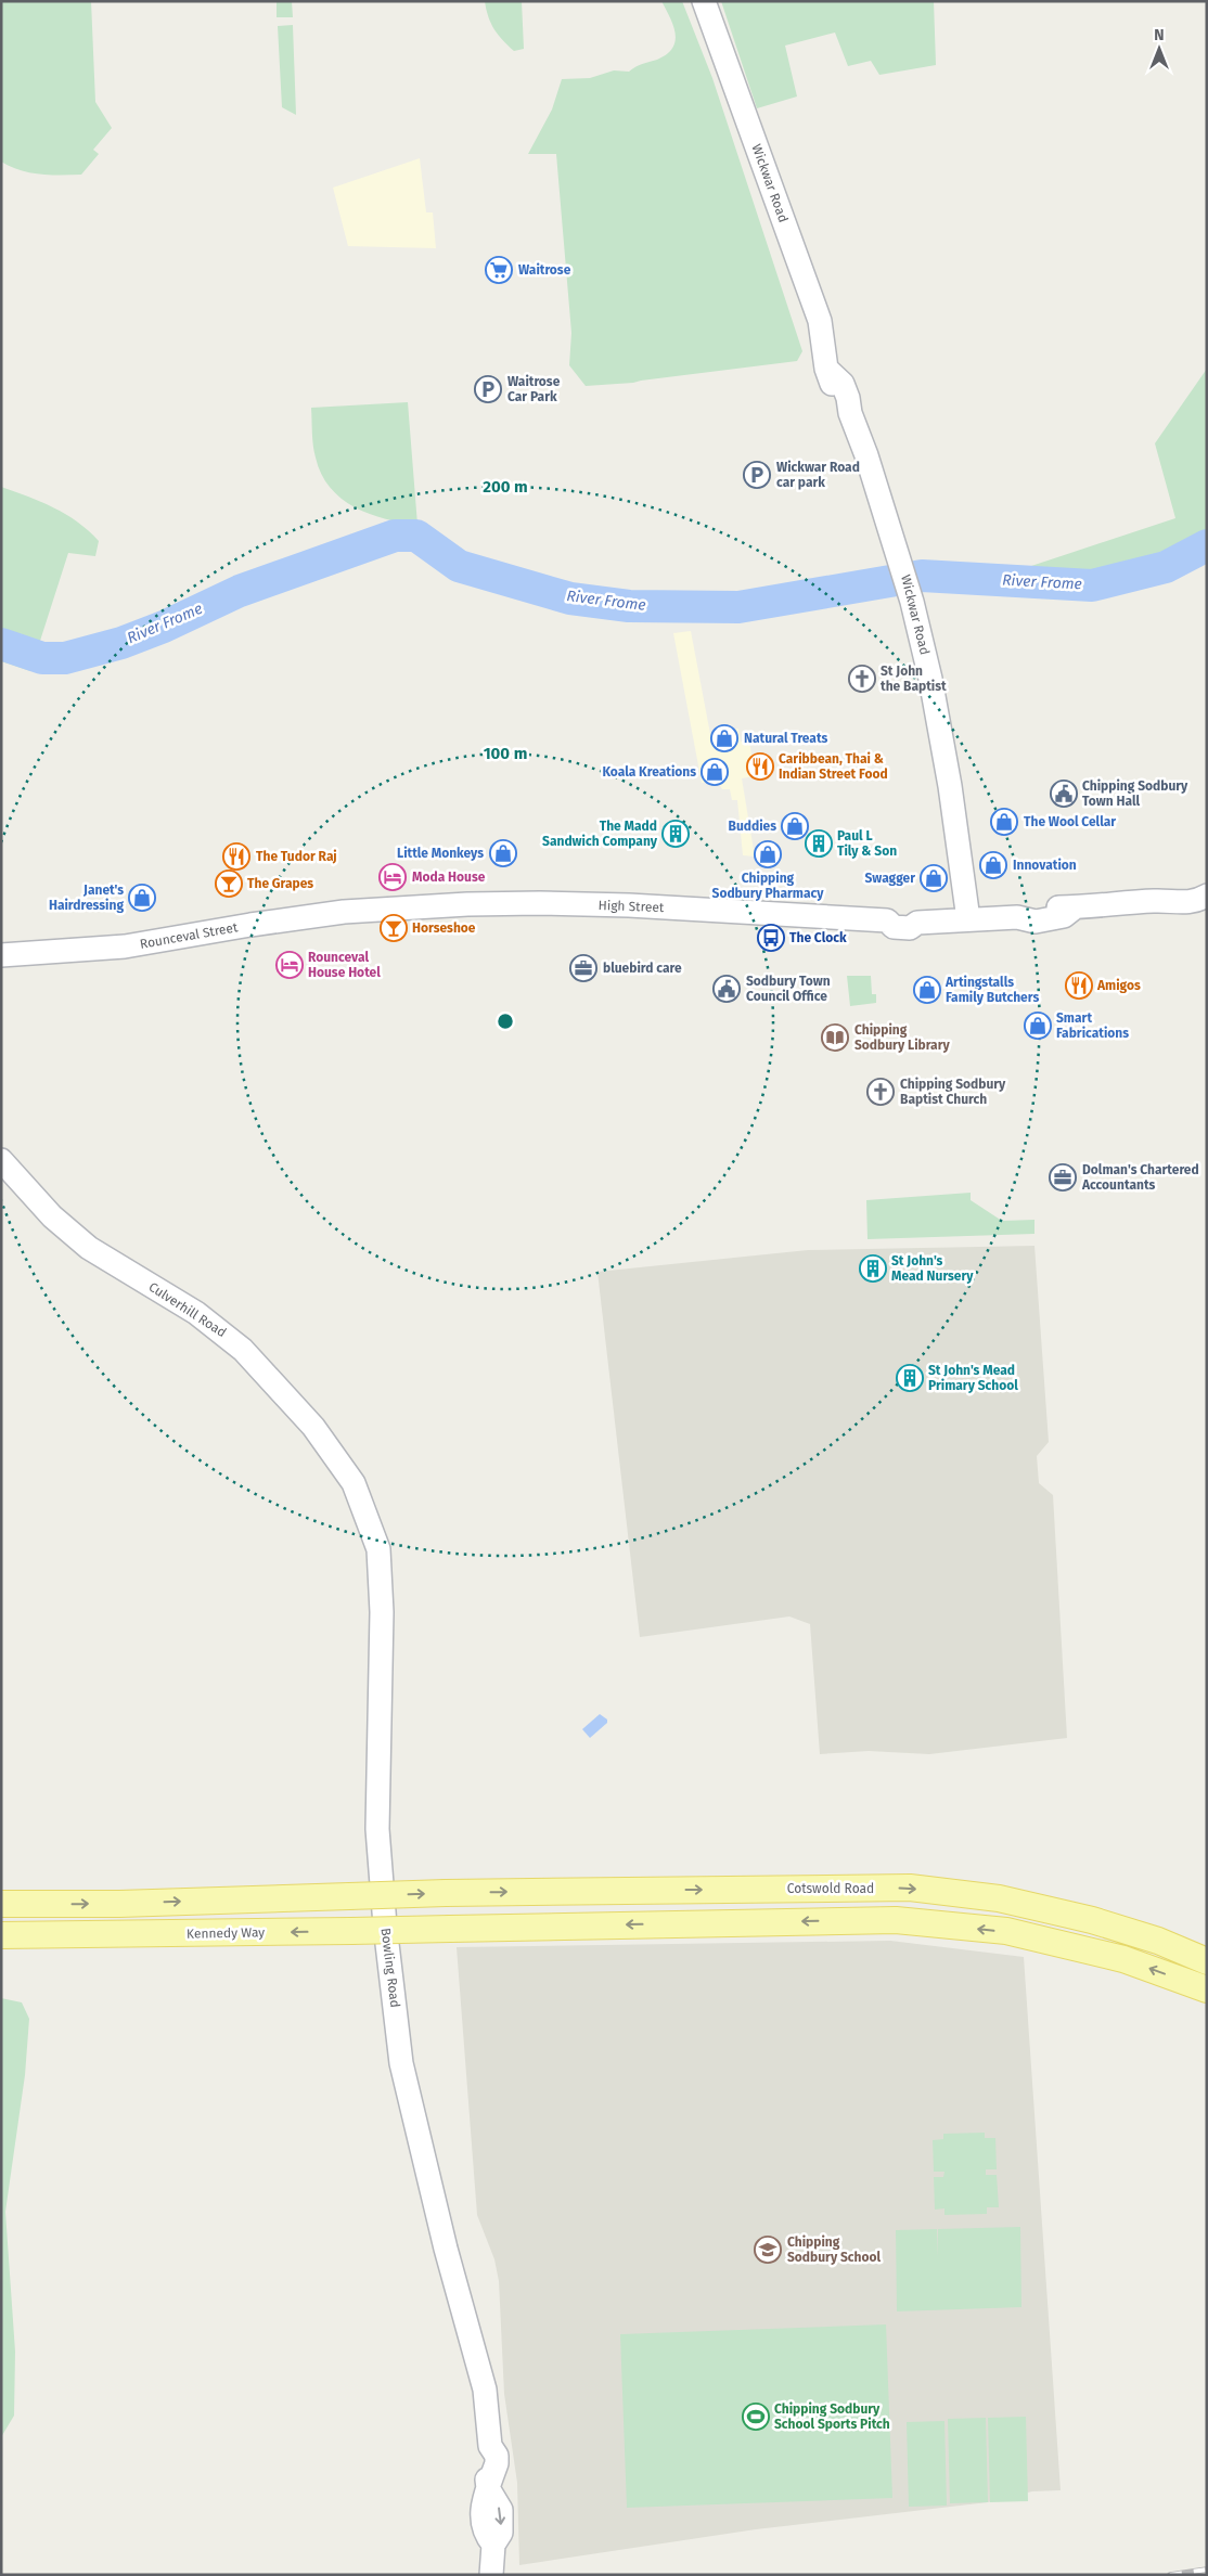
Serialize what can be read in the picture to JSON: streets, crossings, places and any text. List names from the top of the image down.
{
  "streets": {
    "main road": [
      "Wickwar Road",
      "High Street",
      "Rounceval Street",
      "Culverhill Road",
      "Cotswold Road",
      "Kennedy Way",
      "Bowling Road"
    ]
  },
  "crossings": [
    ["Wickwar Road", "High Street"],
    ["High Street", "Rounceval Street"],
    ["Culverhill Road", "Bowling Road"]
  ],
  "one_way": ["Cotswold Road", "Kennedy Way"],
  "water": ["River Frome"],
  "places": {
    "supermarket": ["Waitrose"],
    "parking": ["Waitrose Car Park", "Wickwar Road car park"],
    "church": ["St John the Baptist", "Chipping Sodbury Baptist Church"],
    "shop": [
      "Natural Treats",
      "Koala Kreations",
      "The Wool Cellar",
      "Buddies",
      "Little Monkeys",
      "Chipping Sodbury Pharmacy",
      "Innovation",
      "Swagger",
      "Janet's Hairdressing",
      "Artingstalls Family Butchers",
      "Smart Fabrications"
    ],
    "restaurant": ["Caribbean, Thai & Indian Street Food", "The Tudor Raj", "Amigos"],
    "public building": ["Chipping Sodbury Town Hall", "Sodbury Town Council Office"],
    "building": [
      "The Madd Sandwich Company",
      "Paul L Tily & Son",
      "St John's Mead Nursery",
      "St John's Mead Primary School"
    ],
    "hotel": ["Moda House", "Rounceval House Hotel"],
    "bar": ["The Grapes", "Horseshoe"],
    "bus stop": ["The Clock"],
    "office": ["bluebird care", "Dolman's Chartered Accountants"],
    "library": ["Chipping Sodbury Library"],
    "school or university": ["Chipping Sodbury School"],
    "sports": ["Chipping Sodbury School Sports Pitch"]
  },
  "north": "top",
  "rings": ["200 m", "100 m"]
}
